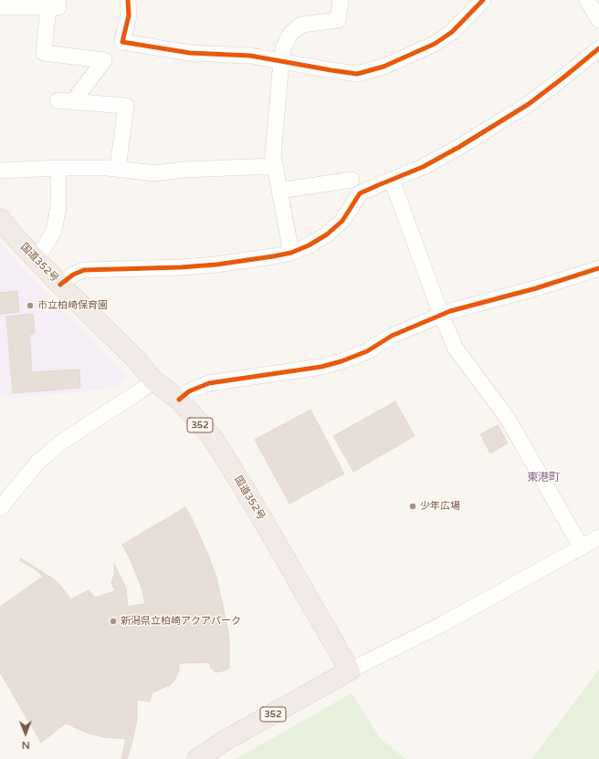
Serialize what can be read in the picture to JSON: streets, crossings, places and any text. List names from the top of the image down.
{
  "streets": {
    "highway": ["国道352号", "352"]
  },
  "crossings": [
    ["国道352号", "352"]
  ],
  "districts": ["東港町"],
  "places": ["市立柏崎保育園", "少年広場", "新潟県立柏崎アクアパーク"],
  "north": "bottom"
}
